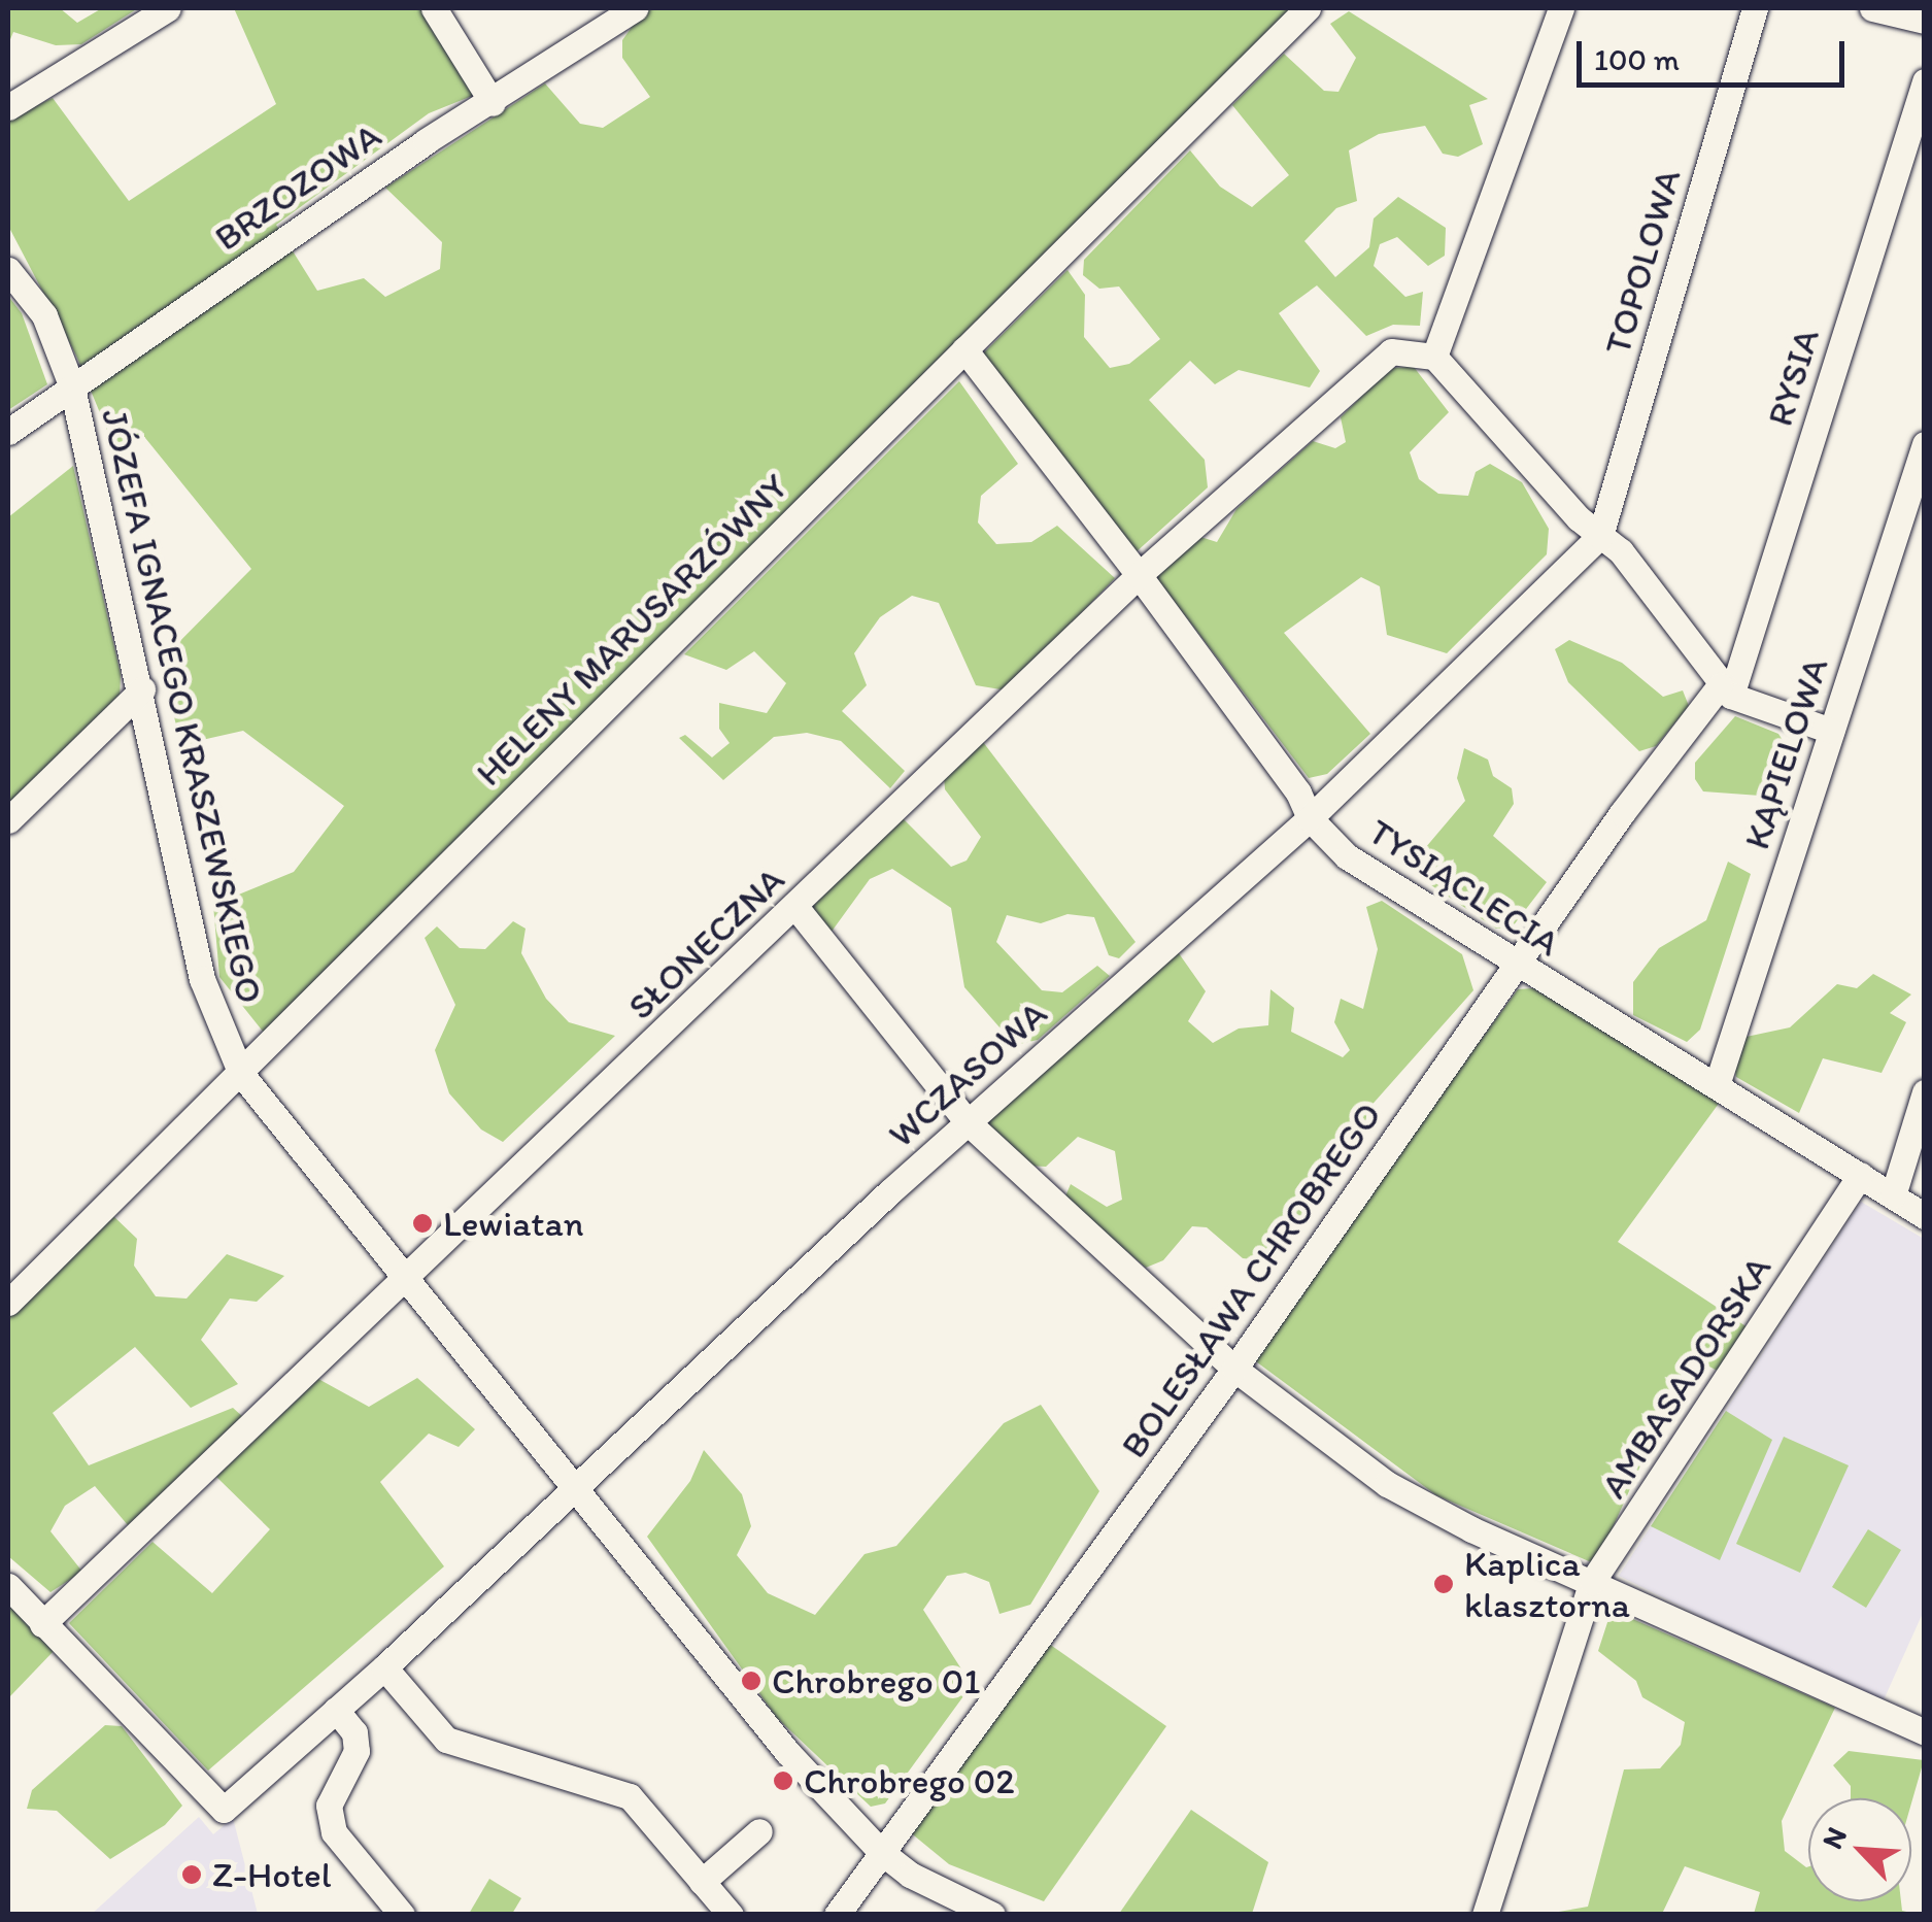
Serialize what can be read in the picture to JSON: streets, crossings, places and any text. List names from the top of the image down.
{
  "streets": {
    "street": [
      "BRZOZOWA",
      "TOPOLOWA",
      "RYSIA",
      "HELENY MARUSARZÓWNY",
      "JÓZEFA IGNACEGO KRASZEWSKIEGO",
      "KĄPIELOWA",
      "TYSIĄCLECIA",
      "SŁONECZNA",
      "WCZASOWA",
      "BOLESŁAWA CHROBREGO",
      "AMBASADORSKA"
    ]
  },
  "crossings": [
    ["BRZOZOWA", "JÓZEFA IGNACEGO KRASZEWSKIEGO"],
    ["TOPOLOWA", "WCZASOWA"],
    ["RYSIA", "BOLESŁAWA CHROBREGO"],
    ["HELENY MARUSARZÓWNY", "JÓZEFA IGNACEGO KRASZEWSKIEGO"],
    ["HELENY MARUSARZÓWNY", "TYSIĄCLECIA"],
    ["JÓZEFA IGNACEGO KRASZEWSKIEGO", "SŁONECZNA"],
    ["JÓZEFA IGNACEGO KRASZEWSKIEGO", "WCZASOWA"],
    ["JÓZEFA IGNACEGO KRASZEWSKIEGO", "BOLESŁAWA CHROBREGO"],
    ["KĄPIELOWA", "TYSIĄCLECIA"],
    ["TYSIĄCLECIA", "SŁONECZNA"],
    ["TYSIĄCLECIA", "WCZASOWA"],
    ["TYSIĄCLECIA", "BOLESŁAWA CHROBREGO"],
    ["TYSIĄCLECIA", "AMBASADORSKA"],
    ["SŁONECZNA", "WCZASOWA"]
  ],
  "places": [
    "Lewiatan",
    "Kaplica klasztorna",
    "Chrobrego 01",
    "Chrobrego 02",
    "Z-Hotel"
  ],
  "scale_bar": "100 m",
  "north": "top left"
}
